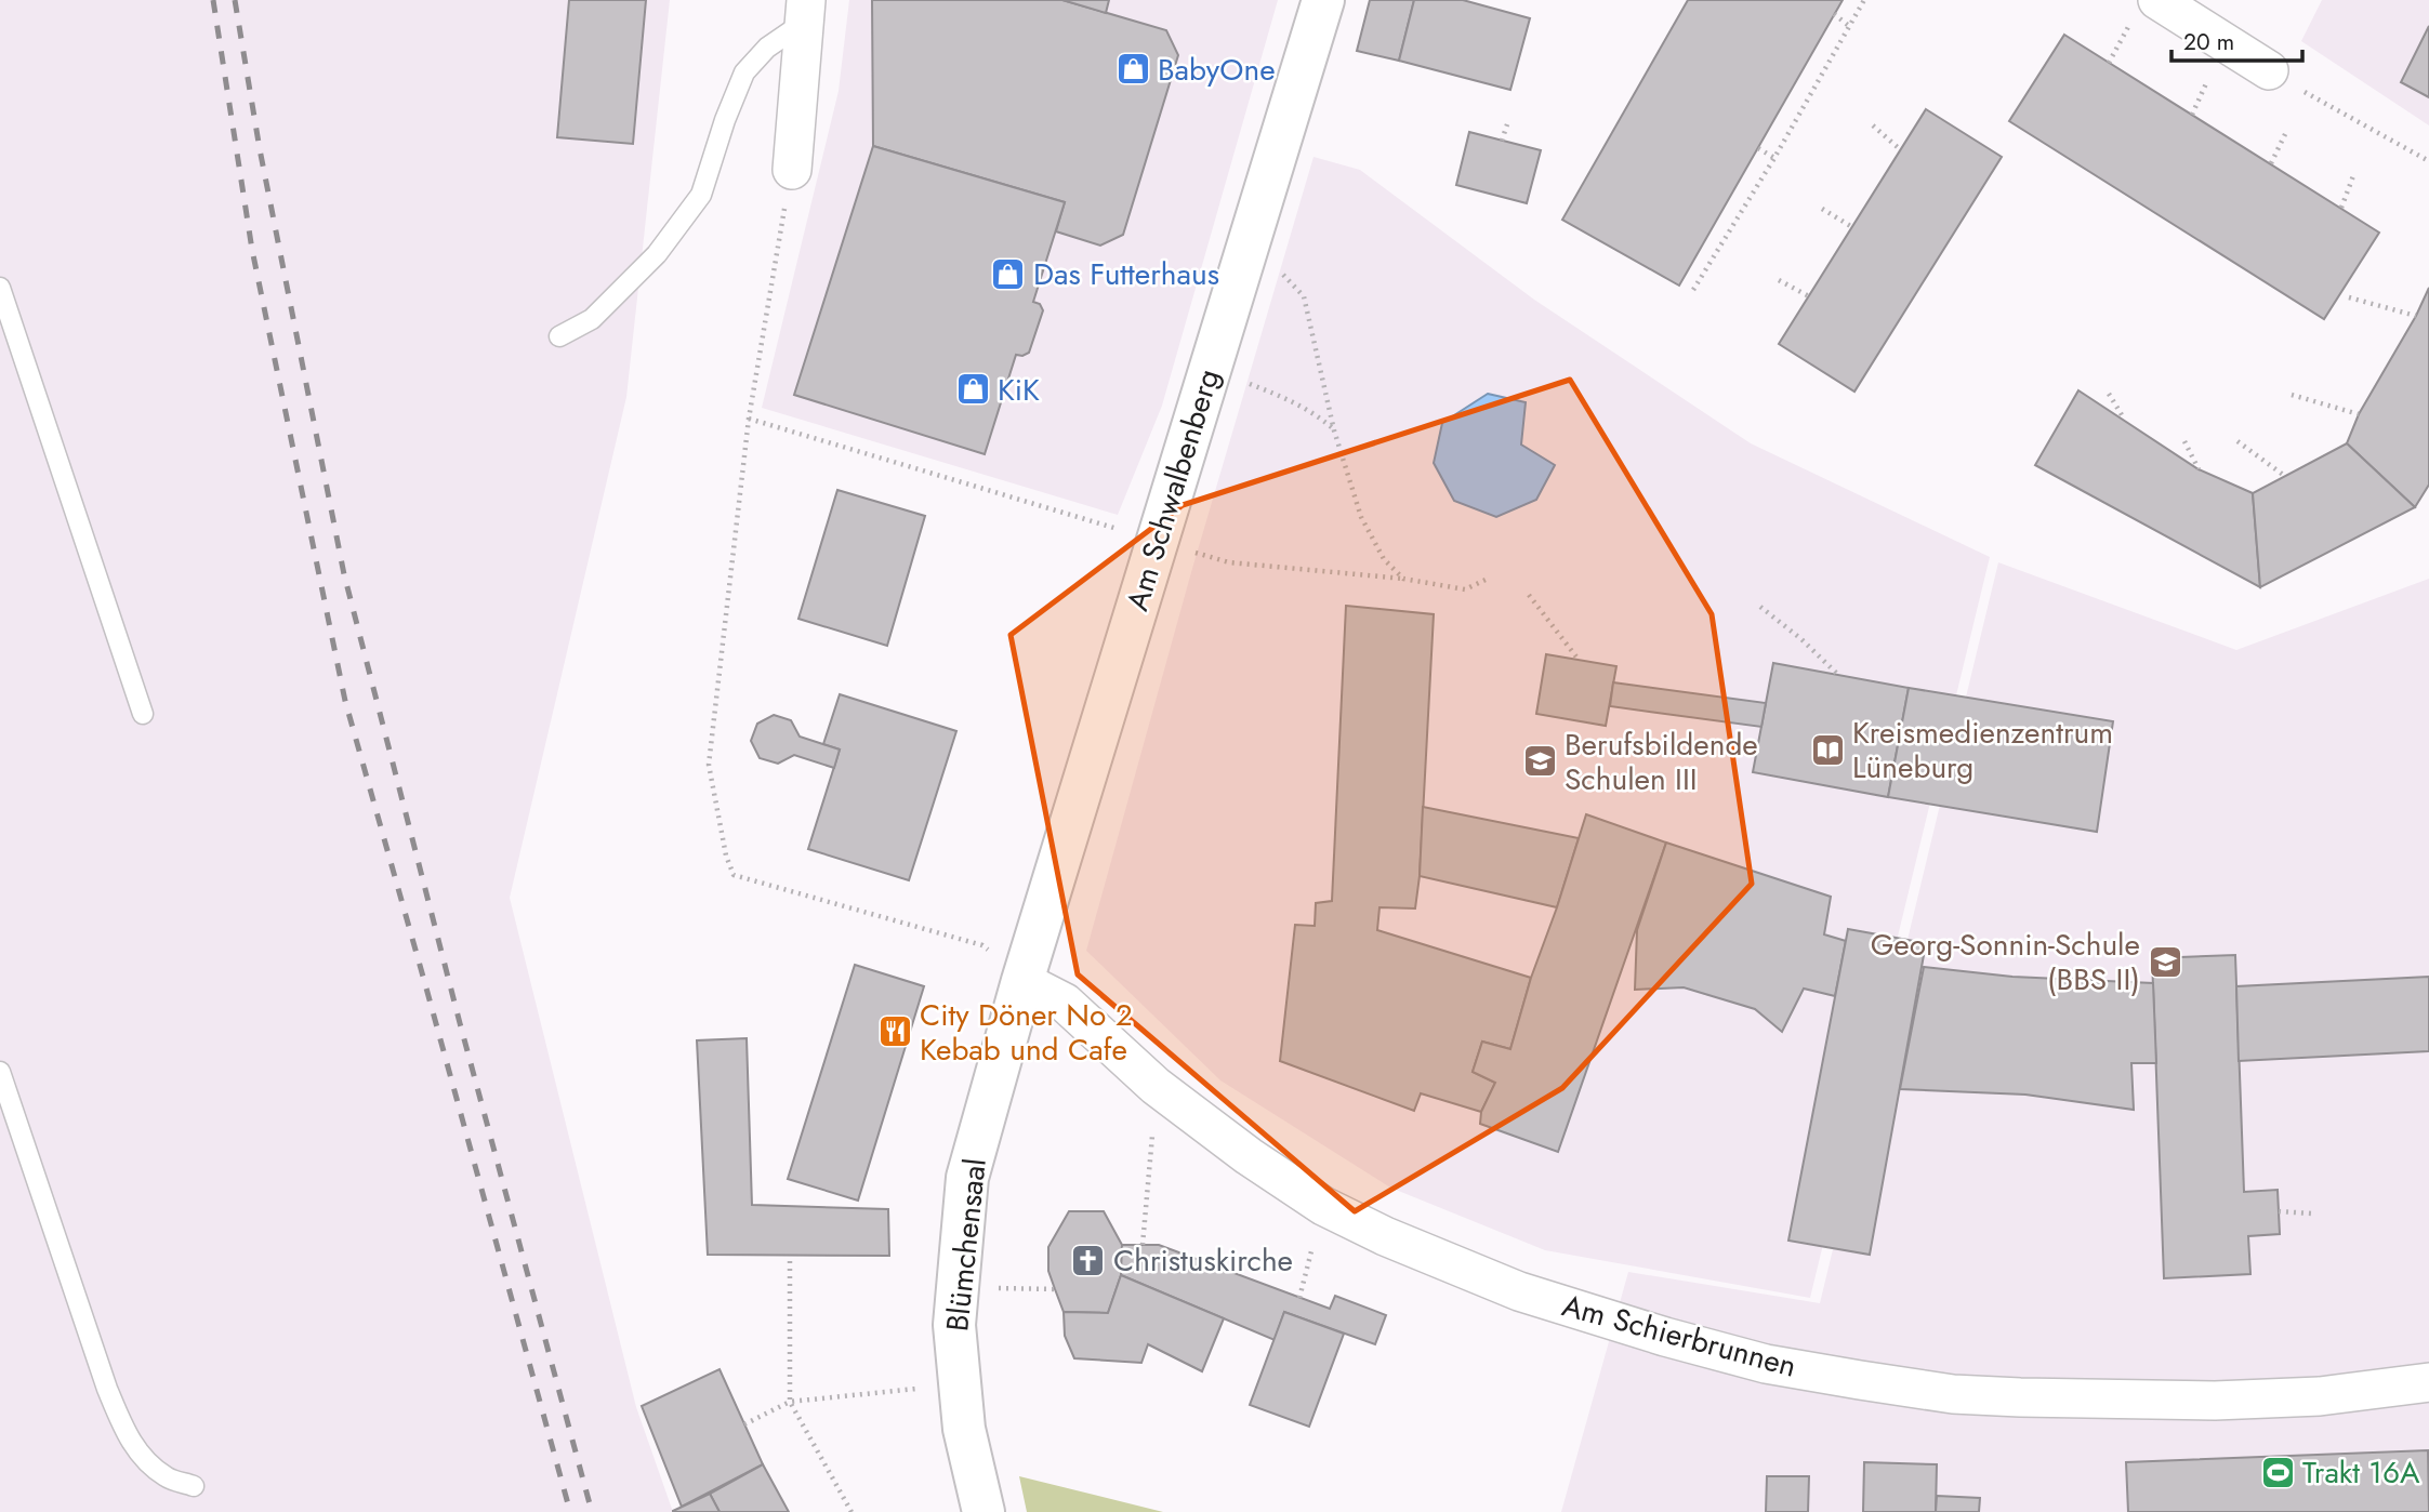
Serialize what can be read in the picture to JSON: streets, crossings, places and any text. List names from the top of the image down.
{
  "streets": {
    "street": ["Am Schwalbenberg", "Blümchensaal", "Am Schierbrunnen"]
  },
  "crossings": [
    ["Am Schwalbenberg", "Blümchensaal"],
    ["Am Schwalbenberg", "Am Schierbrunnen"],
    ["Blümchensaal", "Am Schierbrunnen"]
  ],
  "places": {
    "shop": ["BabyOne", "Das Futterhaus", "KiK"],
    "library": ["Kreismedienzentrum Lüneburg"],
    "school or university": ["Berufsbildende Schulen III", "Georg-Sonnin-Schule (BBS II)"],
    "restaurant": ["City Döner No 2 Kebab und Cafe"],
    "church": ["Christuskirche"],
    "sports": ["Trakt 16A"]
  },
  "scale_bar": "20 m"
}
